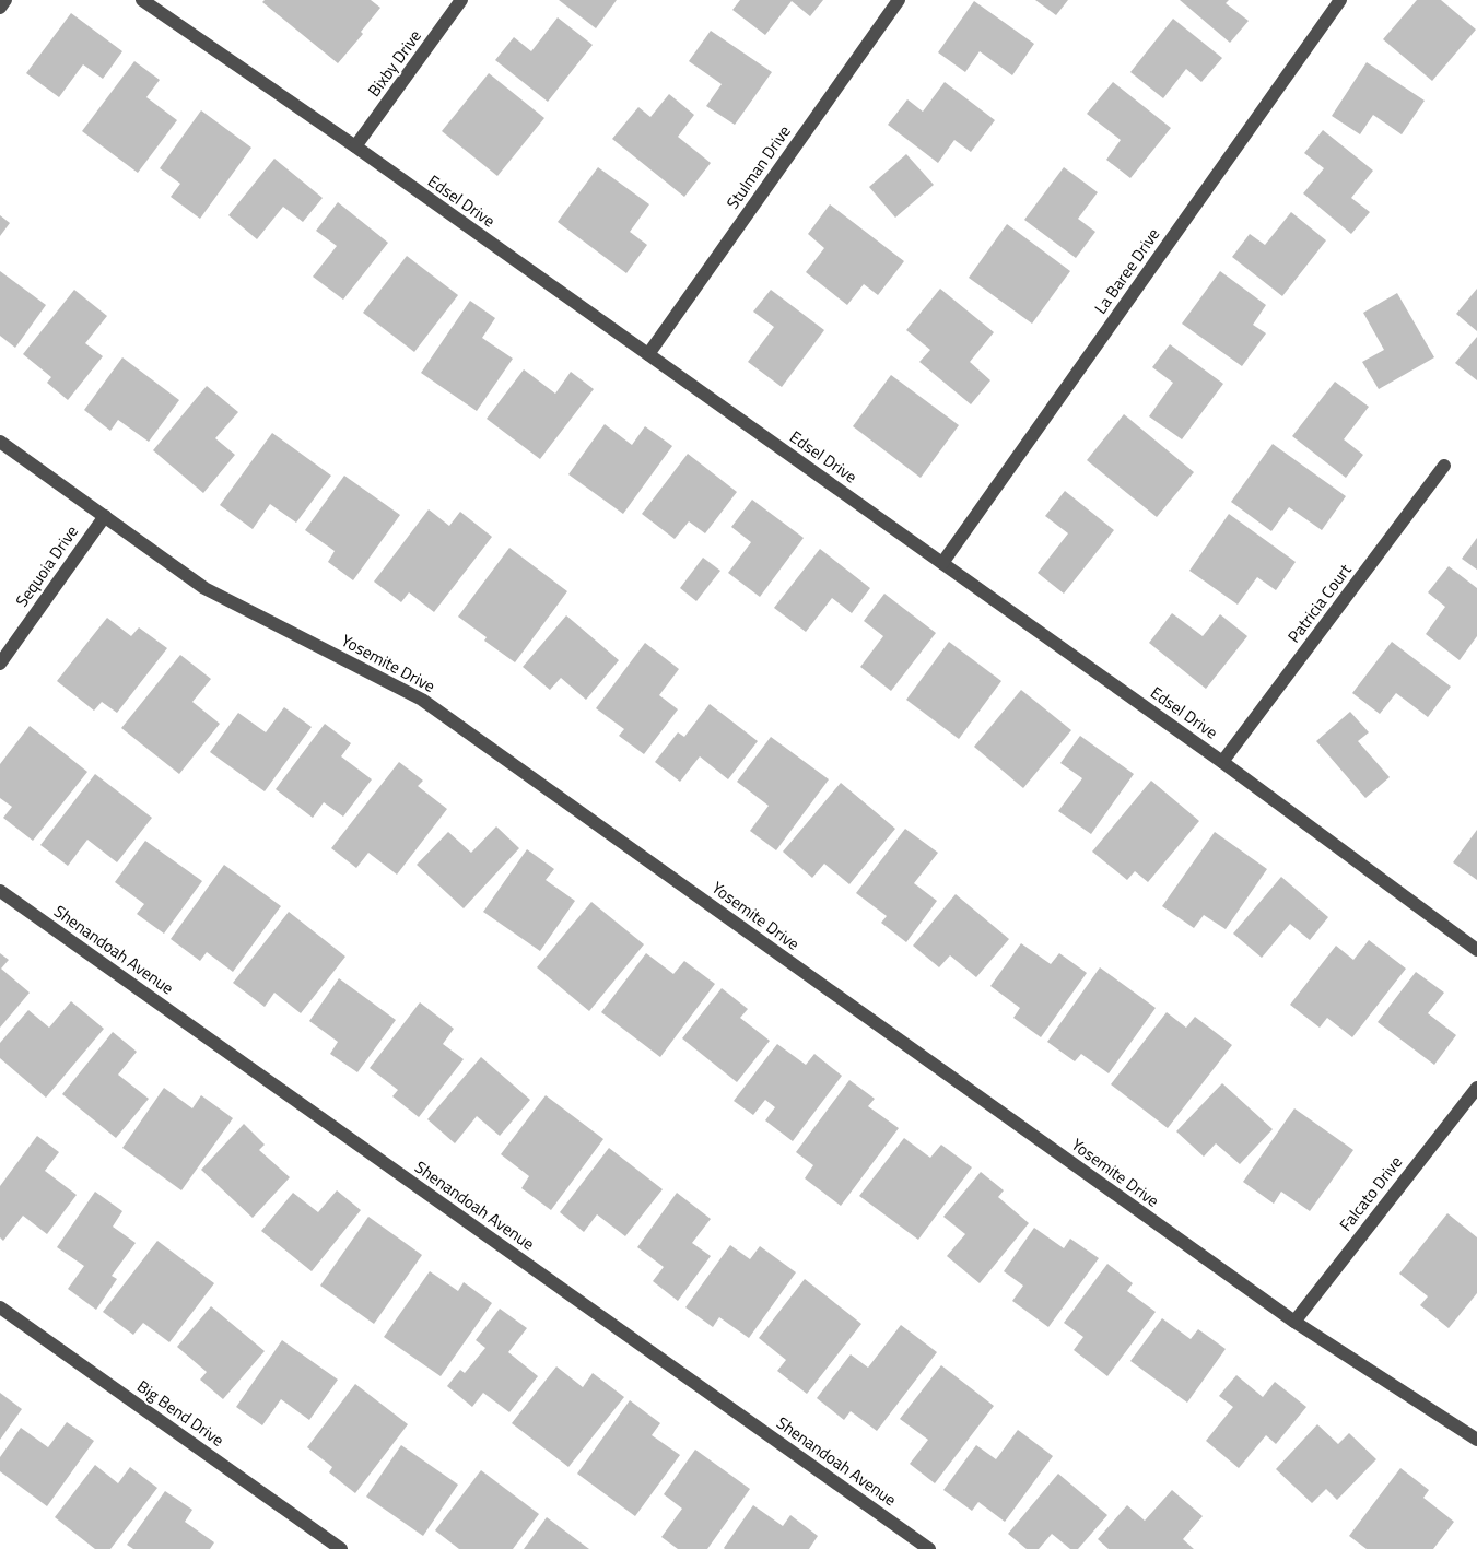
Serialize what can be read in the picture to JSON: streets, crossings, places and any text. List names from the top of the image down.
{
  "streets": {
    "street": [
      "Bixby Drive",
      "Stulman Drive",
      "Edsel Drive",
      "La Baree Drive",
      "Sequoia Drive",
      "Patricia Court",
      "Yosemite Drive",
      "Shenandoah Avenue",
      "Falcato Drive",
      "Big Bend Drive"
    ]
  },
  "crossings": [
    ["Bixby Drive", "Edsel Drive"],
    ["Stulman Drive", "Edsel Drive"],
    ["Edsel Drive", "La Baree Drive"],
    ["Edsel Drive", "Patricia Court"],
    ["Sequoia Drive", "Yosemite Drive"],
    ["Yosemite Drive", "Falcato Drive"]
  ]
}
